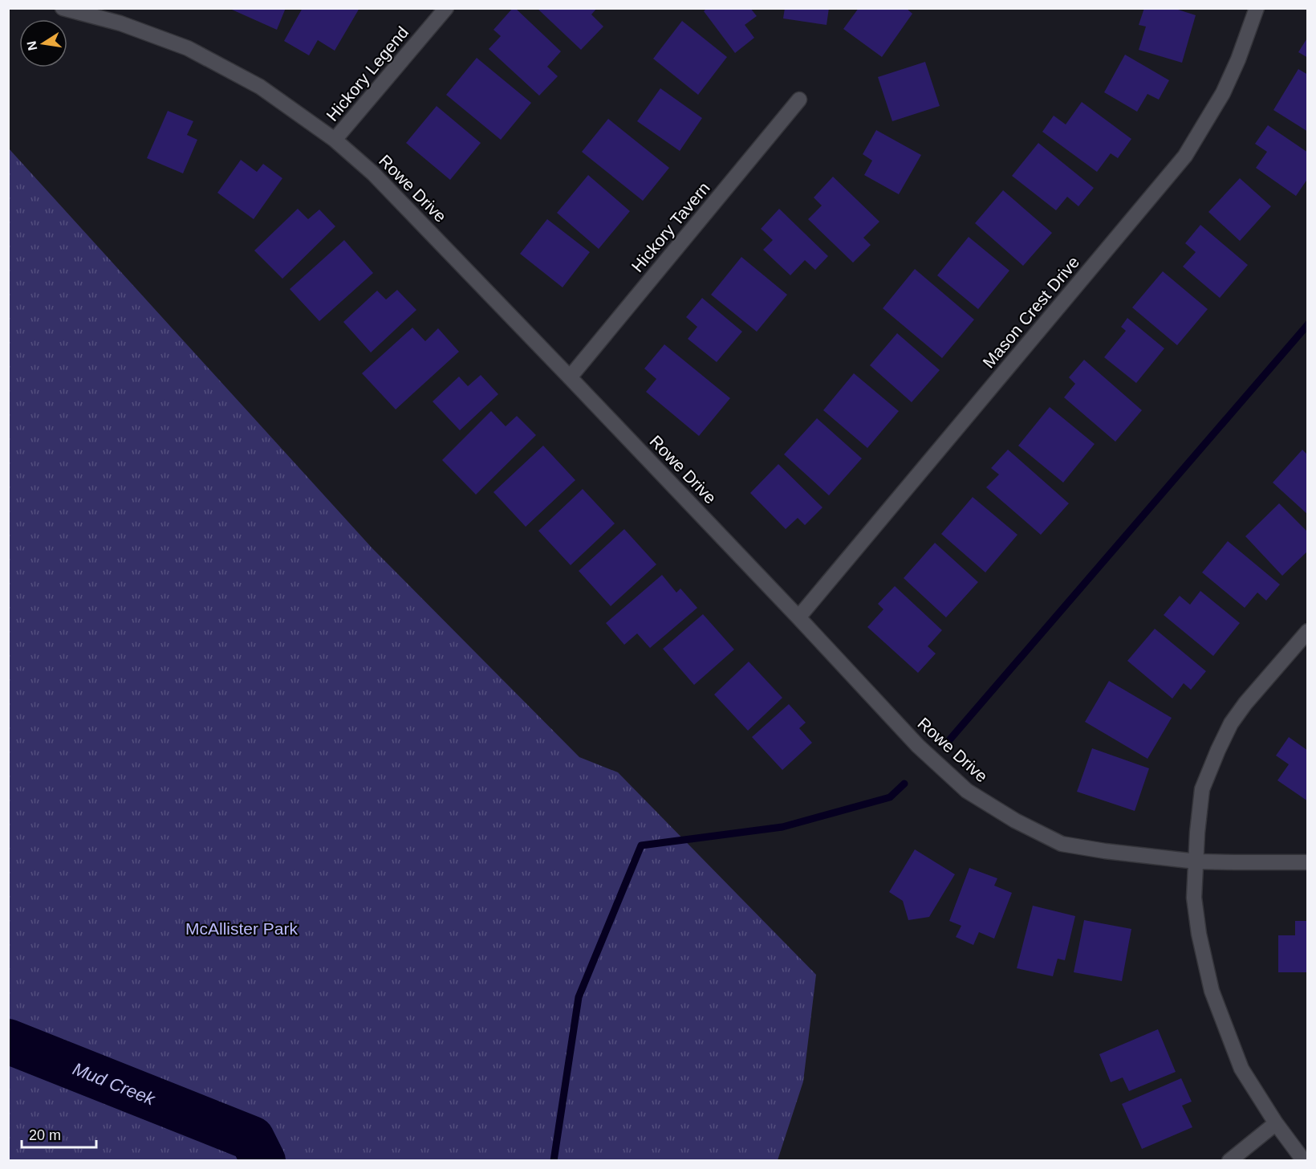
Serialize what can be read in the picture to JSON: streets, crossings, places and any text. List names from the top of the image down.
{
  "streets": {
    "street": [
      "Hickory Legend",
      "Rowe Drive",
      "Hickory Tavern",
      "Mason Crest Drive"
    ]
  },
  "crossings": [
    ["Hickory Legend", "Rowe Drive"],
    ["Rowe Drive", "Hickory Tavern"],
    ["Rowe Drive", "Mason Crest Drive"]
  ],
  "water": ["Mud Creek"],
  "parks": ["McAllister Park"],
  "scale_bar": "20 m",
  "north": "left"
}
